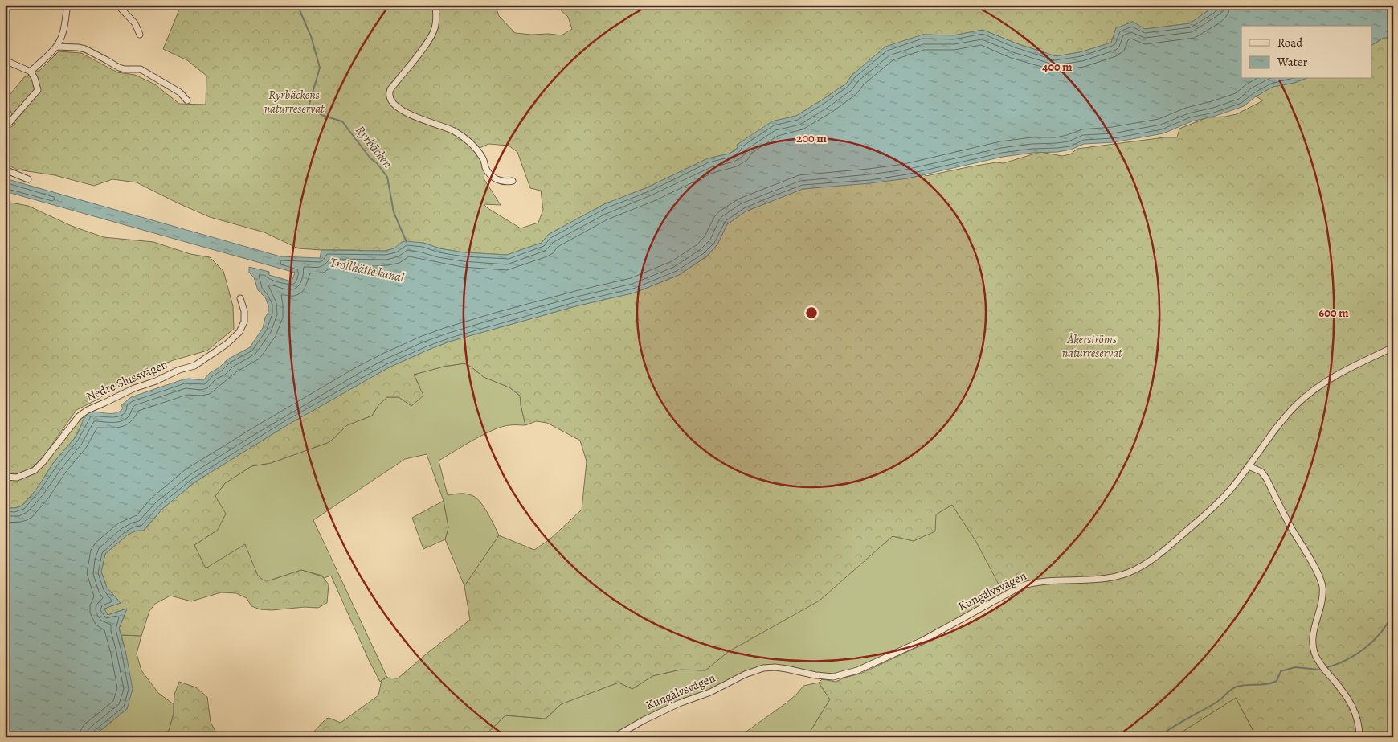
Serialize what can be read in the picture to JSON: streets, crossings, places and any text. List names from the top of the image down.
{
  "streets": {
    "street": ["Nedre Slussvägen", "Kungälvsvägen"]
  },
  "water": ["Ryrbäcken", "Trollhätte kanal"],
  "parks": ["Ryrbäckens naturreservat", "Åkerströms naturreservat"],
  "legend": ["Road", "Water"],
  "rings": ["400 m", "200 m", "600 m"]
}
